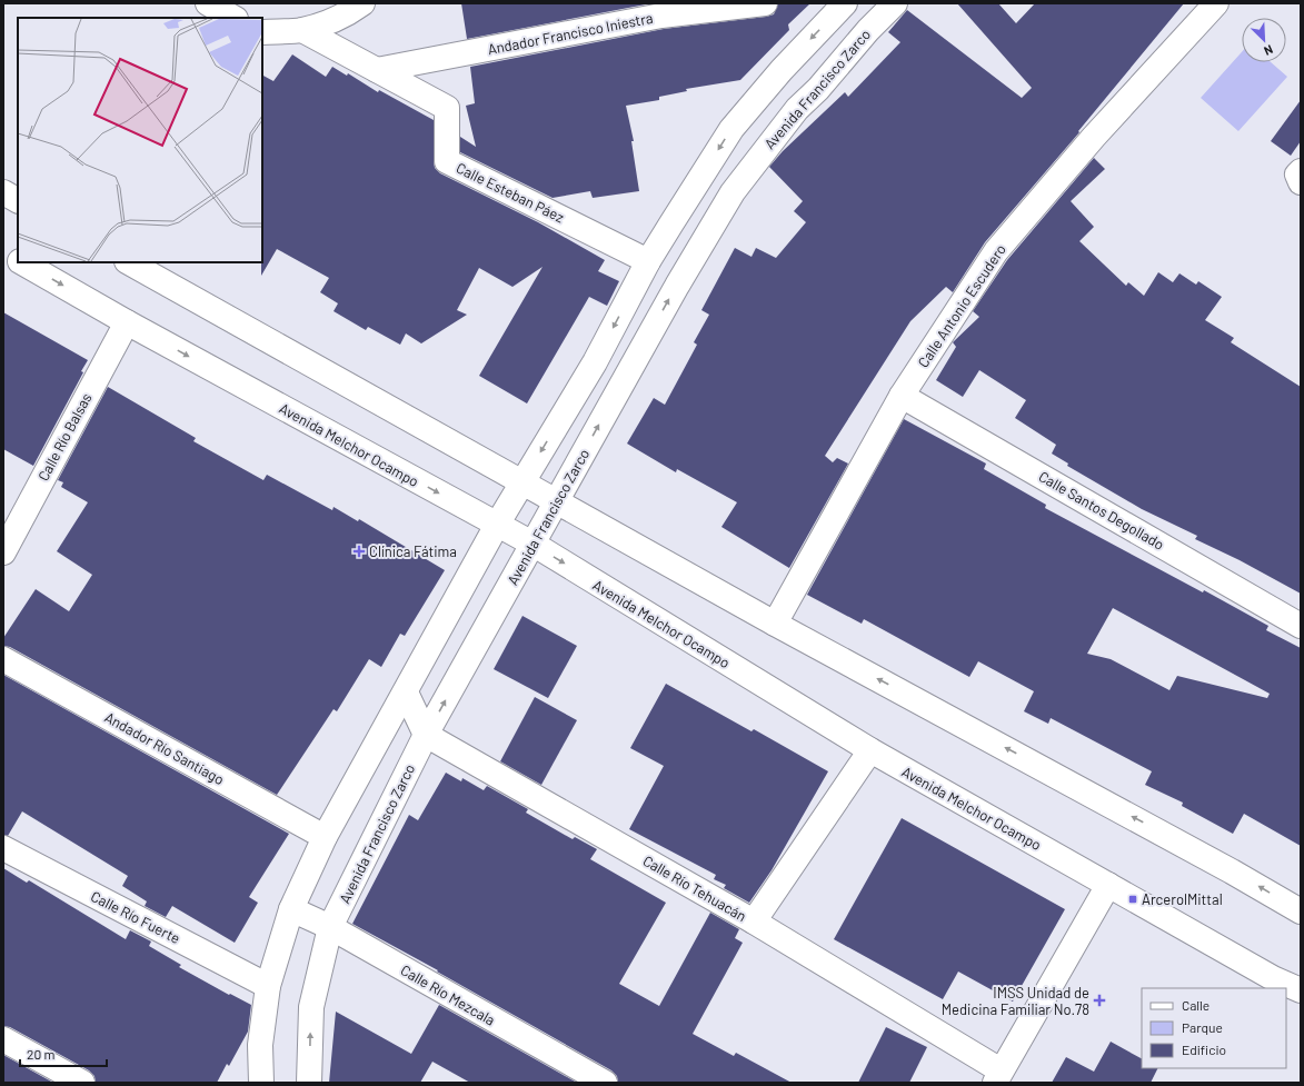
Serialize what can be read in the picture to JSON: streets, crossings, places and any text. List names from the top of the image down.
{
  "streets": {
    "street": [
      "Andador Francisco Iniestra",
      "Avenida Francisco Zarco",
      "Calle Esteban Páez",
      "Calle Antonio Escudero",
      "Calle Río Balsas",
      "Avenida Melchor Ocampo",
      "Calle Santos Degollado",
      "Andador Río Santiago",
      "Calle Río Tehuacán",
      "Calle Río Fuerte",
      "Calle Río Mezcala"
    ]
  },
  "crossings": [
    ["Andador Francisco Iniestra", "Calle Esteban Páez"],
    ["Avenida Francisco Zarco", "Avenida Melchor Ocampo"],
    ["Avenida Francisco Zarco", "Calle Río Tehuacán"],
    ["Avenida Francisco Zarco", "Calle Río Mezcala"],
    ["Calle Antonio Escudero", "Calle Santos Degollado"],
    ["Calle Río Balsas", "Avenida Melchor Ocampo"]
  ],
  "places": {
    "health": ["Clínica Fátima", "IMSS Unidad de Medicina Familiar No.78"],
    "transit": ["ArcerolMittal"]
  },
  "legend": ["Calle", "Parque", "Edificio"],
  "scale_bar": "20 m",
  "north": "bottom right"
}
